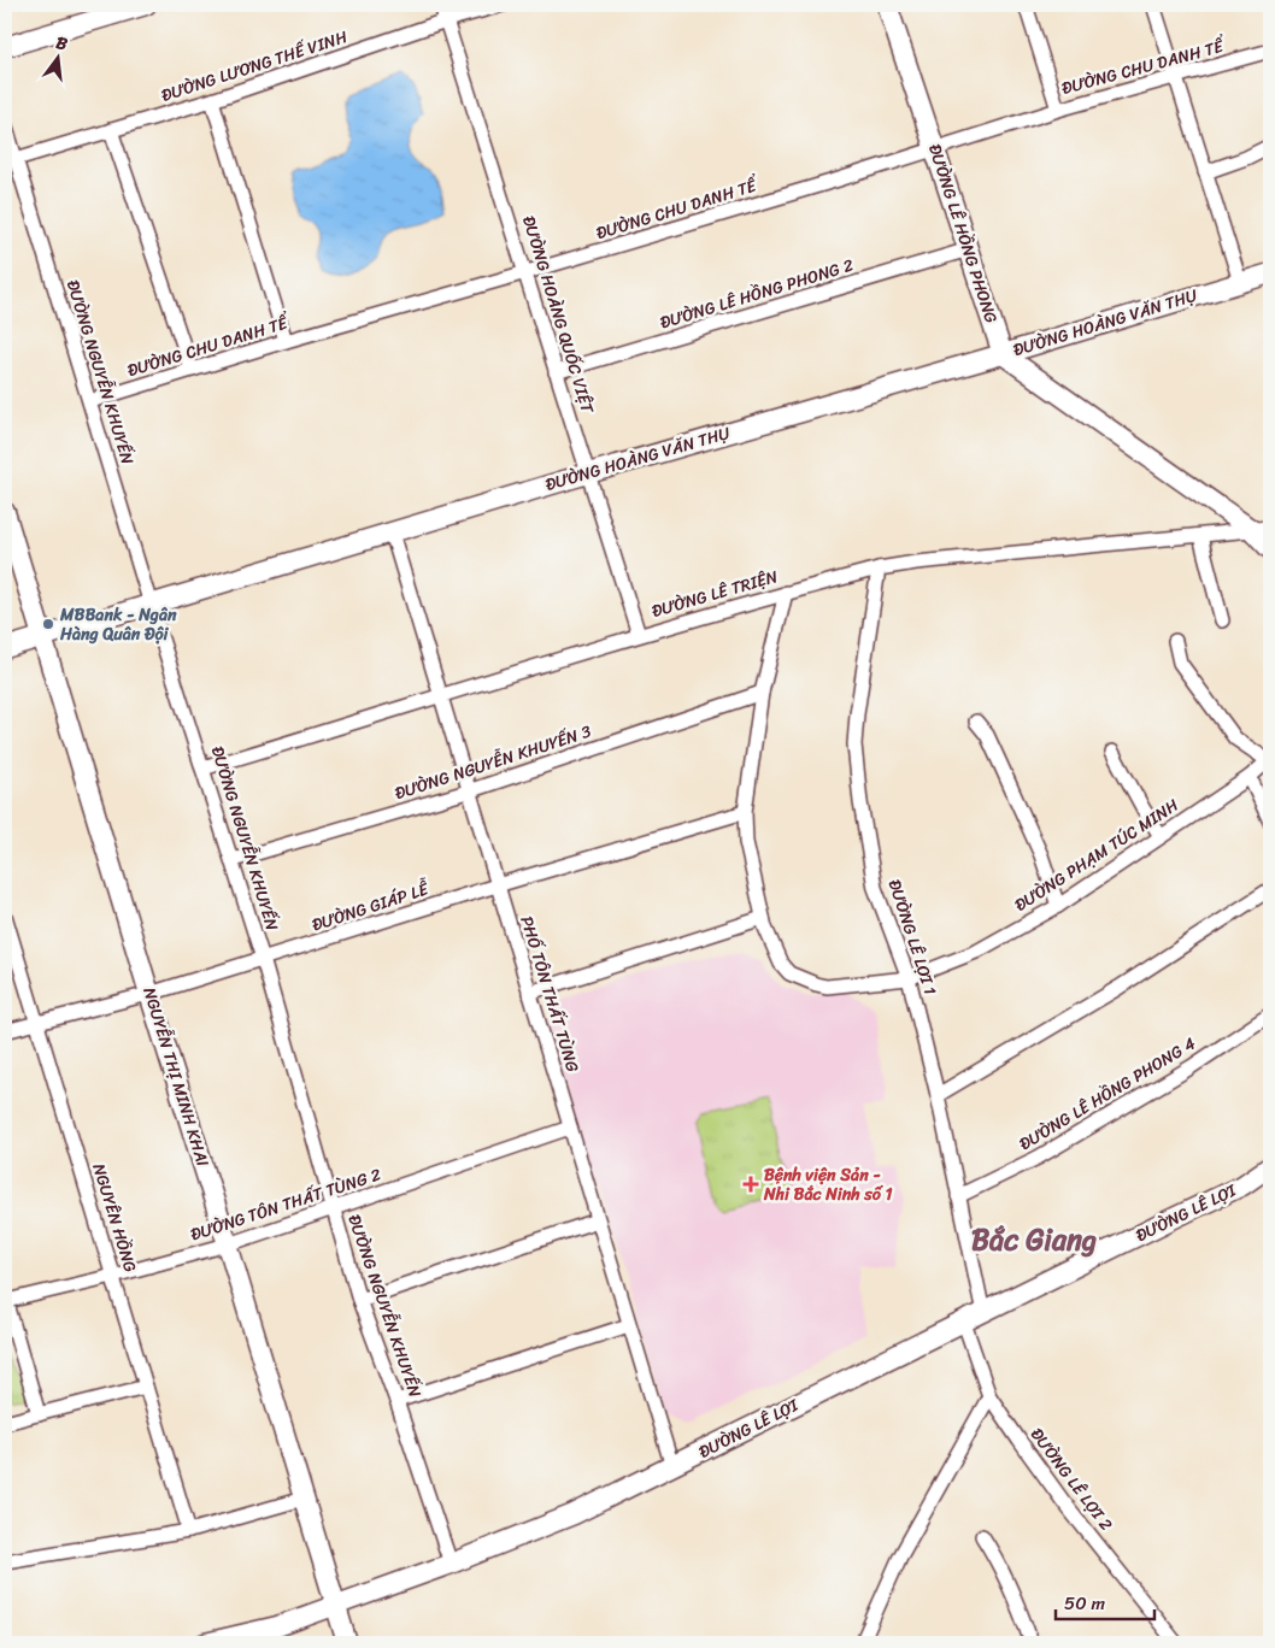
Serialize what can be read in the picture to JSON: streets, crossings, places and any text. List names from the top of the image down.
{
  "streets": {
    "main road": [
      "ĐƯỜNG LÊ HỒNG PHONG",
      "ĐƯỜNG HOÀNG VĂN THỤ",
      "NGUYỄN THỊ MINH KHAI",
      "ĐƯỜNG LÊ LỢI"
    ],
    "street": [
      "ĐƯỜNG LƯƠNG THẾ VINH",
      "ĐƯỜNG CHU DANH TỂ",
      "ĐƯỜNG LÊ HỒNG PHONG 2",
      "ĐƯỜNG HOÀNG QUỐC VIỆT",
      "ĐƯỜNG NGUYỄN KHUYẾN",
      "ĐƯỜNG LÊ TRIỆN",
      "ĐƯỜNG NGUYỄN KHUYẾN 3",
      "ĐƯỜNG PHẠM TÚC MINH",
      "ĐƯỜNG GIÁP LỄ",
      "ĐƯỜNG LÊ LỢI 1",
      "PHỐ TÔN THẤT TÙNG",
      "ĐƯỜNG LÊ HỒNG PHONG 4",
      "ĐƯỜNG TÔN THẤT TÙNG 2",
      "NGUYÊN HỒNG",
      "ĐƯỜNG LÊ LỢI 2"
    ]
  },
  "crossings": [
    ["ĐƯỜNG LƯƠNG THẾ VINH", "ĐƯỜNG HOÀNG QUỐC VIỆT"],
    ["ĐƯỜNG LƯƠNG THẾ VINH", "ĐƯỜNG NGUYỄN KHUYẾN"],
    ["ĐƯỜNG CHU DANH TỂ", "ĐƯỜNG LÊ HỒNG PHONG"],
    ["ĐƯỜNG CHU DANH TỂ", "ĐƯỜNG HOÀNG QUỐC VIỆT"],
    ["ĐƯỜNG CHU DANH TỂ", "ĐƯỜNG NGUYỄN KHUYẾN"],
    ["ĐƯỜNG LÊ HỒNG PHONG", "ĐƯỜNG LÊ HỒNG PHONG 2"],
    ["ĐƯỜNG LÊ HỒNG PHONG", "ĐƯỜNG HOÀNG VĂN THỤ"],
    ["ĐƯỜNG LÊ HỒNG PHONG 2", "ĐƯỜNG HOÀNG QUỐC VIỆT"],
    ["ĐƯỜNG HOÀNG QUỐC VIỆT", "ĐƯỜNG HOÀNG VĂN THỤ"],
    ["ĐƯỜNG HOÀNG QUỐC VIỆT", "ĐƯỜNG LÊ TRIỆN"],
    ["ĐƯỜNG HOÀNG VĂN THỤ", "ĐƯỜNG NGUYỄN KHUYẾN"],
    ["ĐƯỜNG HOÀNG VĂN THỤ", "PHỐ TÔN THẤT TÙNG"],
    ["ĐƯỜNG HOÀNG VĂN THỤ", "NGUYỄN THỊ MINH KHAI"],
    ["ĐƯỜNG NGUYỄN KHUYẾN", "ĐƯỜNG LÊ TRIỆN"],
    ["ĐƯỜNG NGUYỄN KHUYẾN", "ĐƯỜNG NGUYỄN KHUYẾN 3"],
    ["ĐƯỜNG NGUYỄN KHUYẾN", "ĐƯỜNG GIÁP LỄ"],
    ["ĐƯỜNG NGUYỄN KHUYẾN", "ĐƯỜNG TÔN THẤT TÙNG 2"],
    ["ĐƯỜNG NGUYỄN KHUYẾN", "ĐƯỜNG LÊ LỢI"],
    ["ĐƯỜNG LÊ TRIỆN", "ĐƯỜNG PHẠM TÚC MINH"],
    ["ĐƯỜNG LÊ TRIỆN", "ĐƯỜNG LÊ LỢI 1"],
    ["ĐƯỜNG LÊ TRIỆN", "PHỐ TÔN THẤT TÙNG"],
    ["ĐƯỜNG NGUYỄN KHUYẾN 3", "ĐƯỜNG PHẠM TÚC MINH"],
    ["ĐƯỜNG NGUYỄN KHUYẾN 3", "PHỐ TÔN THẤT TÙNG"],
    ["ĐƯỜNG PHẠM TÚC MINH", "ĐƯỜNG GIÁP LỄ"],
    ["ĐƯỜNG PHẠM TÚC MINH", "ĐƯỜNG LÊ LỢI 1"],
    ["ĐƯỜNG GIÁP LỄ", "PHỐ TÔN THẤT TÙNG"],
    ["ĐƯỜNG GIÁP LỄ", "NGUYỄN THỊ MINH KHAI"],
    ["ĐƯỜNG GIÁP LỄ", "NGUYÊN HỒNG"],
    ["ĐƯỜNG LÊ LỢI 1", "ĐƯỜNG LÊ HỒNG PHONG 4"],
    ["ĐƯỜNG LÊ LỢI 1", "ĐƯỜNG LÊ LỢI"],
    ["PHỐ TÔN THẤT TÙNG", "ĐƯỜNG TÔN THẤT TÙNG 2"],
    ["PHỐ TÔN THẤT TÙNG", "ĐƯỜNG LÊ LỢI"],
    ["NGUYỄN THỊ MINH KHAI", "ĐƯỜNG TÔN THẤT TÙNG 2"],
    ["NGUYỄN THỊ MINH KHAI", "ĐƯỜNG LÊ LỢI"],
    ["ĐƯỜNG TÔN THẤT TÙNG 2", "NGUYÊN HỒNG"],
    ["ĐƯỜNG LÊ LỢI", "ĐƯỜNG LÊ LỢI 2"]
  ],
  "districts": ["Bắc Giang"],
  "places": {
    "other": ["MBBank - Ngân Hàng Quân Đội"],
    "health": ["Bệnh viện Sản - Nhi Bắc Ninh số 1"]
  },
  "scale_bar": "50 m",
  "north": "top"
}
